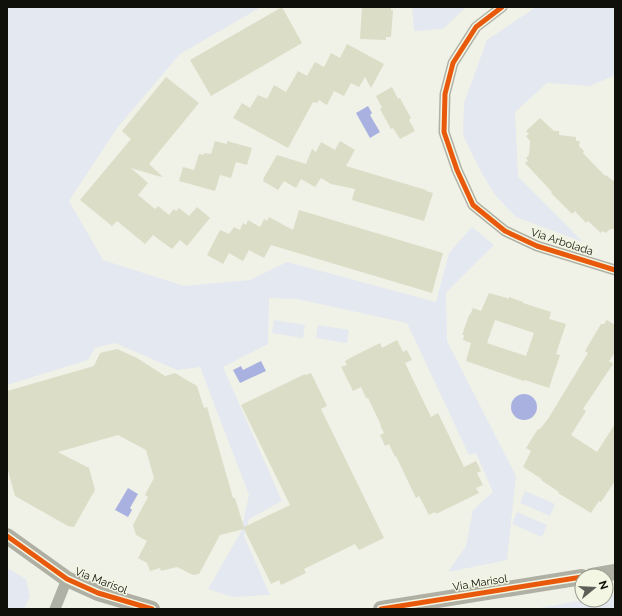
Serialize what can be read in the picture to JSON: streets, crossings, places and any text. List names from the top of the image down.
{
  "streets": {
    "street": ["Via Arbolada", "Via Marisol"]
  },
  "north": "right"
}
